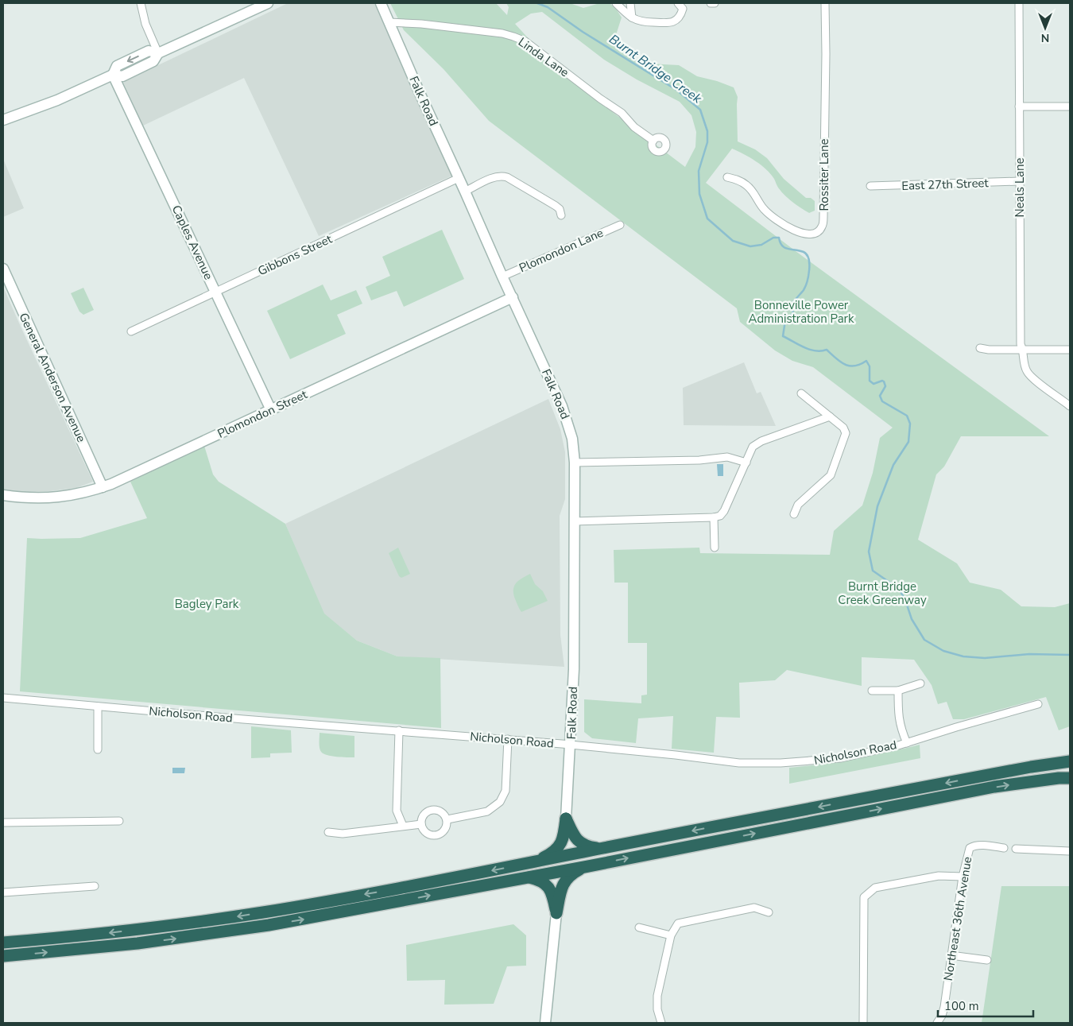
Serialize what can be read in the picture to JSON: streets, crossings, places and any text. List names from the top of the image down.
{
  "streets": {
    "street": [
      "Linda Lane",
      "Falk Road",
      "Rossiter Lane",
      "East 27th Street",
      "Neals Lane",
      "Caples Avenue",
      "Plomondon Lane",
      "Gibbons Street",
      "General Anderson Avenue",
      "Plomondon Street",
      "Nicholson Road",
      "Northeast 36th Avenue"
    ]
  },
  "crossings": [
    ["Linda Lane", "Falk Road"],
    ["Falk Road", "Plomondon Lane"],
    ["Falk Road", "Gibbons Street"],
    ["Falk Road", "Plomondon Street"],
    ["Falk Road", "Nicholson Road"],
    ["East 27th Street", "Neals Lane"],
    ["Caples Avenue", "Gibbons Street"],
    ["Caples Avenue", "Plomondon Street"],
    ["General Anderson Avenue", "Plomondon Street"]
  ],
  "water": ["Burnt Bridge Creek"],
  "parks": ["Bonneville Power Administration Park", "Burnt Bridge Creek Greenway", "Bagley Park"],
  "scale_bar": "100 m",
  "north": "bottom"
}
